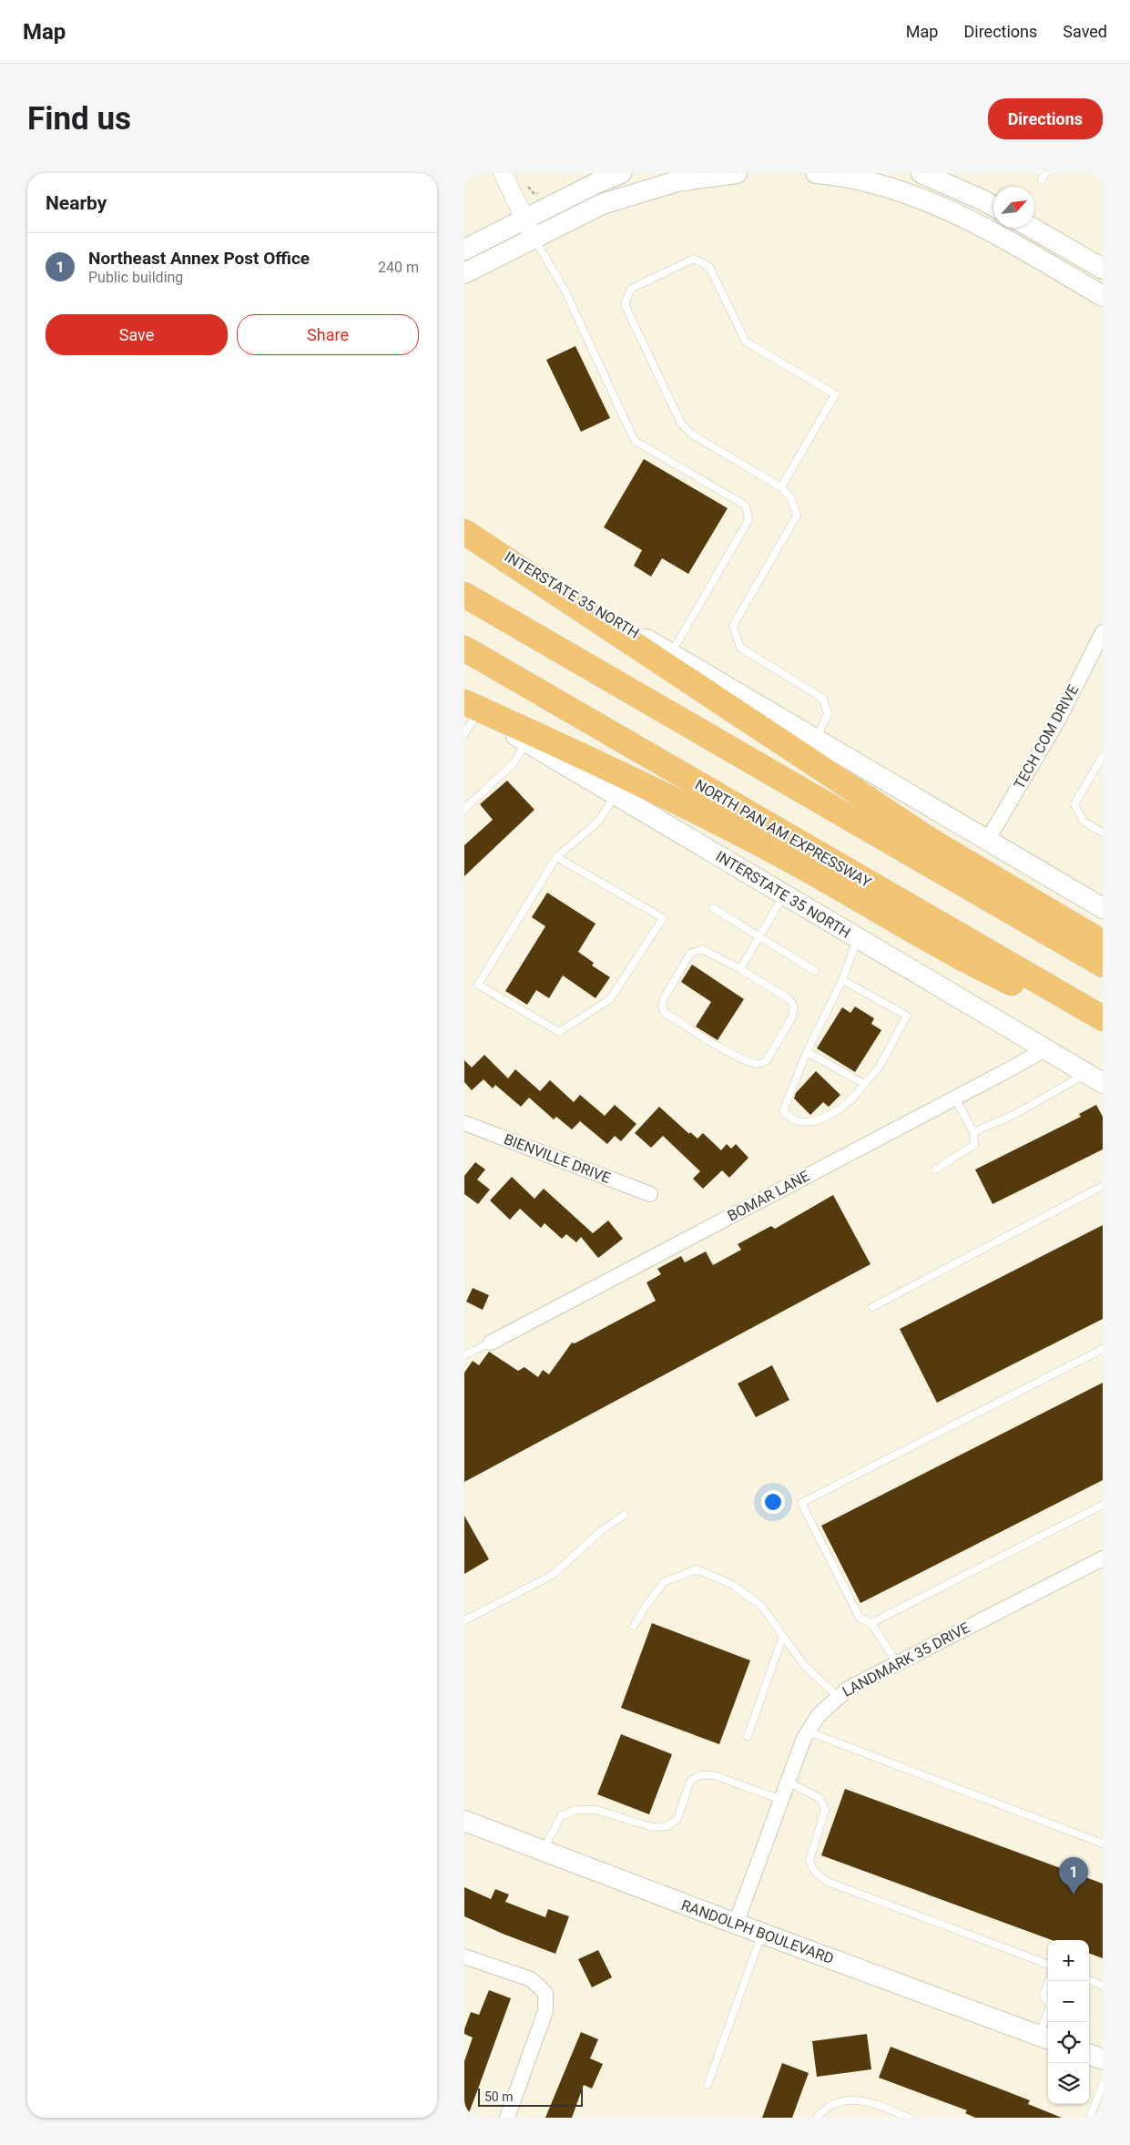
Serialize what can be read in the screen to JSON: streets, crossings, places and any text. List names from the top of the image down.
{
  "streets": {
    "highway": ["NORTH PAN AM EXPRESSWAY"],
    "main road": ["INTERSTATE 35 NORTH", "RANDOLPH BOULEVARD"],
    "street": [
      "TECH COM DRIVE",
      "BIENVILLE DRIVE",
      "BOMAR LANE",
      "LANDMARK 35 DRIVE"
    ]
  },
  "crossings": [
    ["INTERSTATE 35 NORTH", "TECH COM DRIVE"],
    ["INTERSTATE 35 NORTH", "BOMAR LANE"],
    ["LANDMARK 35 DRIVE", "RANDOLPH BOULEVARD"]
  ],
  "scale_bar": "50 m",
  "north": "top right",
  "page": {
    "header": "Map",
    "nav": ["Map", "Directions", "Saved"],
    "buttons": [
      "Directions",
      ["Save", "Share"]
    ],
    "title": "Find us",
    "heading": "Nearby",
    "list": [
      {
        "mark": "1",
        "name": "Northeast Annex Post Office",
        "note": "Public building",
        "value": "240 m"
      }
    ],
    "pins": "1",
    "map_buttons": ["+", "−"],
    "scale": "50 m"
  }
}
